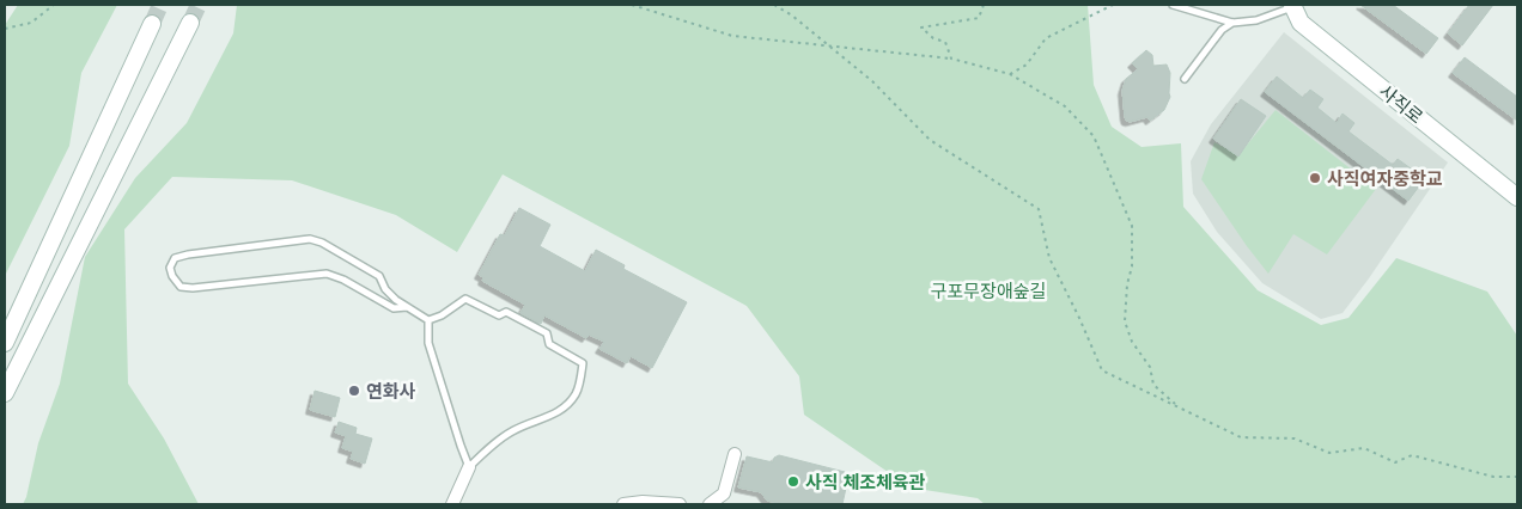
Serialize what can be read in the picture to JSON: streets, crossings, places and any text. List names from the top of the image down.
{
  "streets": {
    "main road": ["사직로"]
  },
  "parks": ["구포무장애숲길"],
  "places": ["사직여자중학교", "연화사", "사직 체조체육관"]
}
